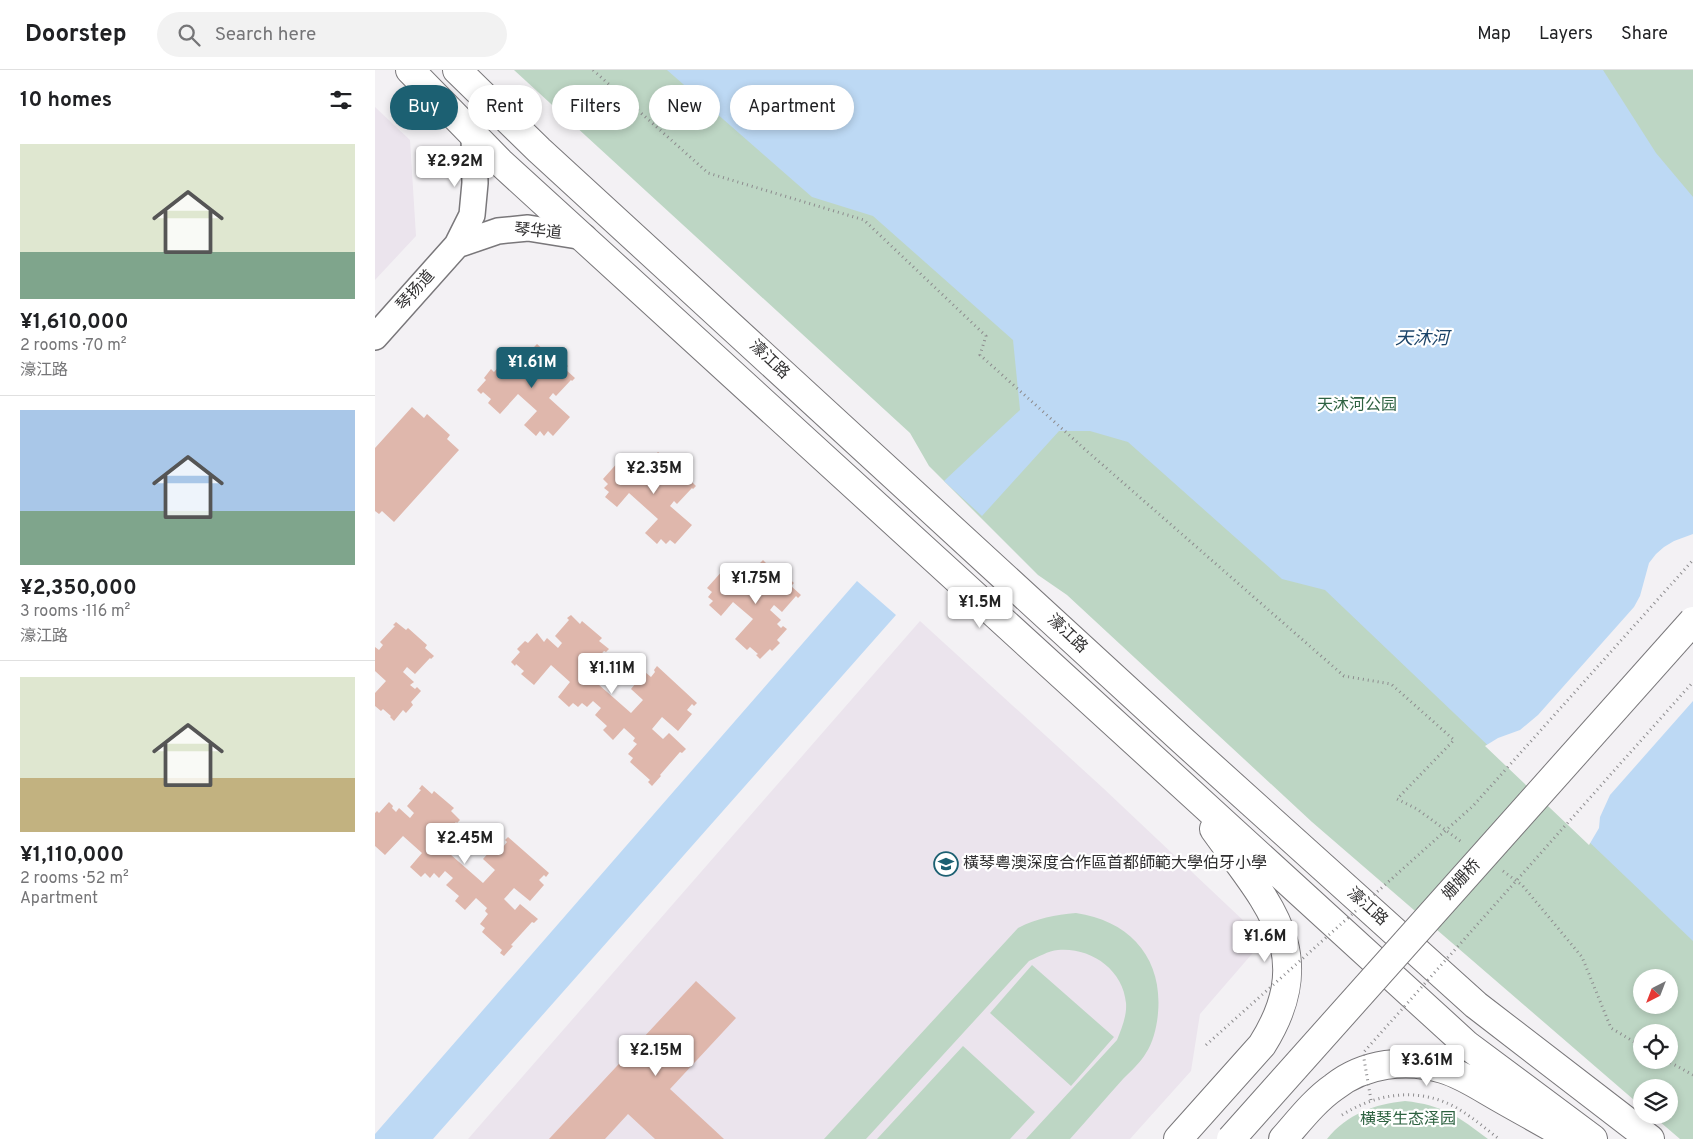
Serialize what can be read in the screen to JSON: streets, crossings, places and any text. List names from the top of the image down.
{
  "streets": {
    "main road": ["濠江路", "姗姗桥"],
    "street": ["琴华道", "琴扬道"]
  },
  "crossings": [
    ["琴华道", "琴扬道"],
    ["琴华道", "濠江路"]
  ],
  "water": ["天沐河"],
  "parks": ["天沐河公园", "横琴生态泽园"],
  "places": {
    "school or university": ["橫琴粵澳深度合作區首都師範大學伯牙小學"]
  },
  "north": "bottom left",
  "page": {
    "header": "Doorstep",
    "search": "Search here",
    "nav": ["Map", "Layers", "Share"],
    "heading": "10 homes",
    "chip": [
      "Buy",
      "Rent",
      "Filters",
      "New",
      "Apartment"
    ],
    "list": [
      {
        "name": "¥1,610,000",
        "note": "2 rooms · 70 m² · 濠江路"
      },
      {
        "name": "¥2,350,000",
        "note": "3 rooms · 116 m² · 濠江路"
      },
      {
        "name": "¥1,110,000",
        "note": "2 rooms · 52 m² · Apartment"
      }
    ],
    "price": [
      "¥2.92M",
      "¥1.61M",
      "¥2.35M",
      "¥1.75M",
      "¥1.5M",
      "¥1.11M",
      "¥2.45M",
      "¥1.6M",
      "¥2.15M",
      "¥3.61M"
    ]
  }
}
